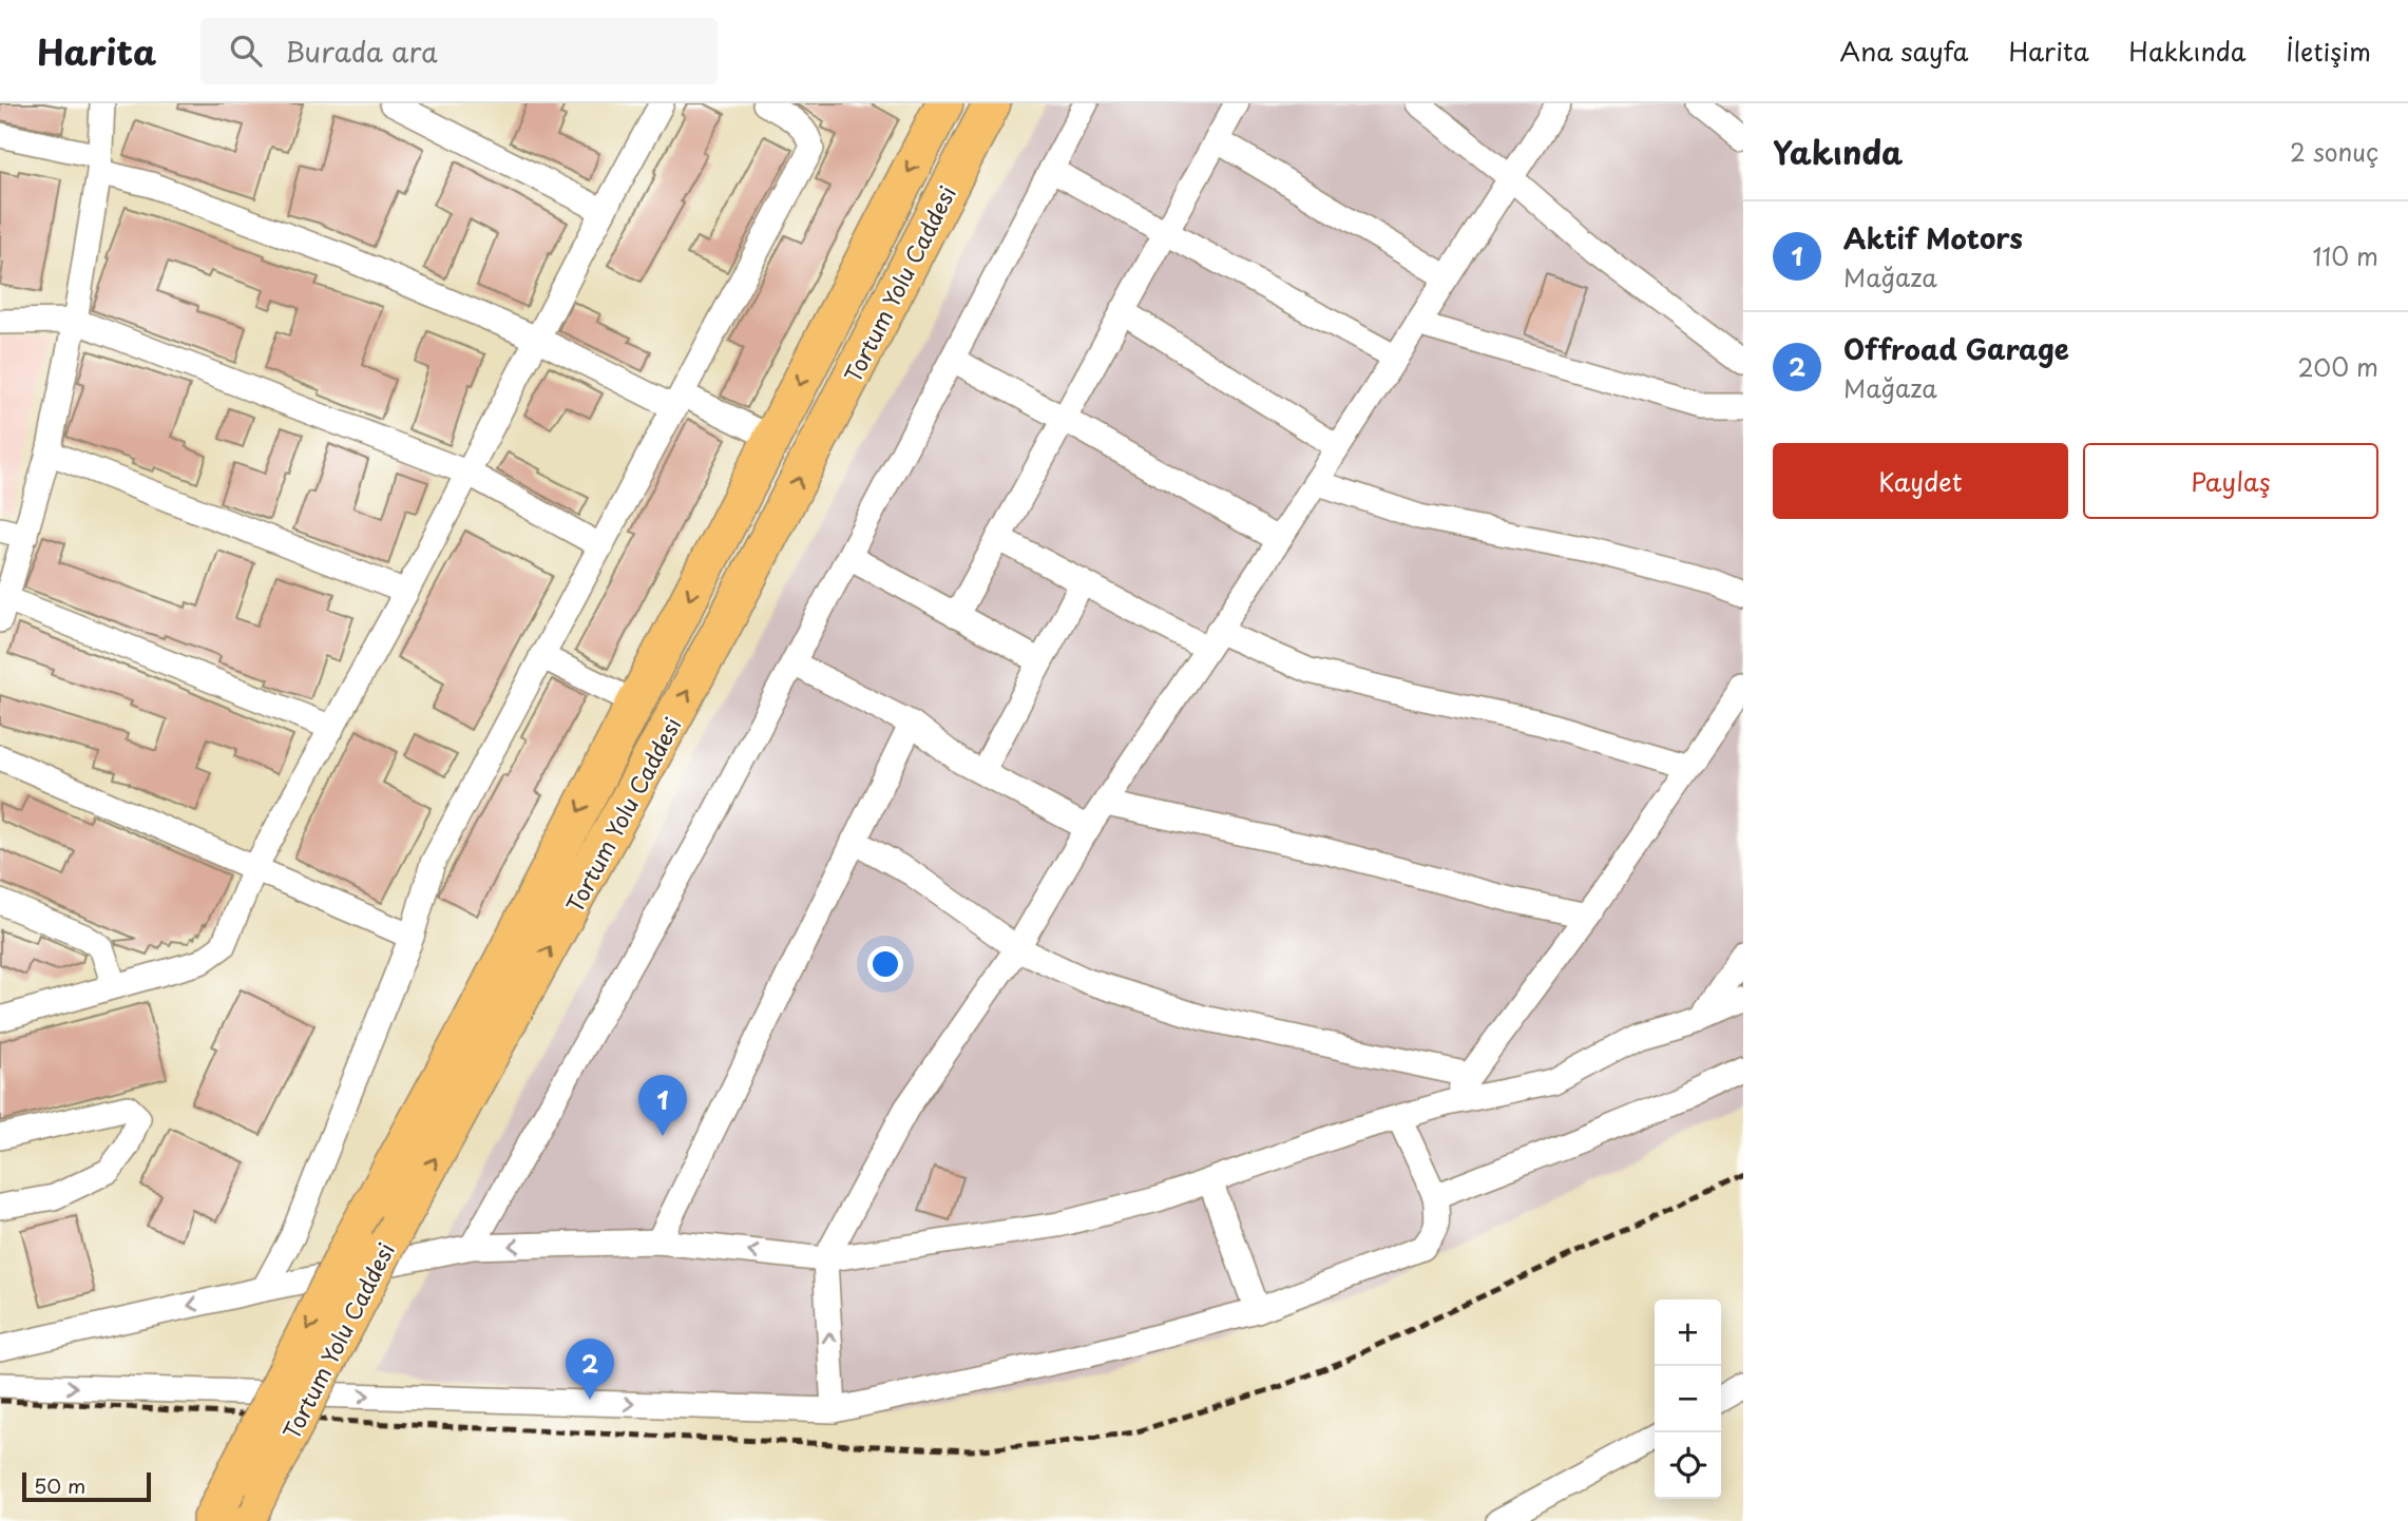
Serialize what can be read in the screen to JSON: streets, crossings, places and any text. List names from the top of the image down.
{
  "streets": {
    "highway": ["Tortum Yolu Caddesi"]
  },
  "scale_bar": "50 m",
  "page": {
    "header": "Harita",
    "search": "Burada ara",
    "nav": [
      "Ana sayfa",
      "Harita",
      "Hakkında",
      "İletişim"
    ],
    "heading": ["Yakında", "2 sonuç"],
    "list": [
      {
        "mark": "1",
        "name": "Aktif Motors",
        "note": "Mağaza",
        "value": "110 m"
      },
      {
        "mark": "2",
        "name": "Offroad Garage",
        "note": "Mağaza",
        "value": "200 m"
      }
    ],
    "buttons": ["Kaydet", "Paylaş"],
    "pins": ["1", "2"],
    "map_buttons": ["+", "−"],
    "scale": "50 m"
  }
}
